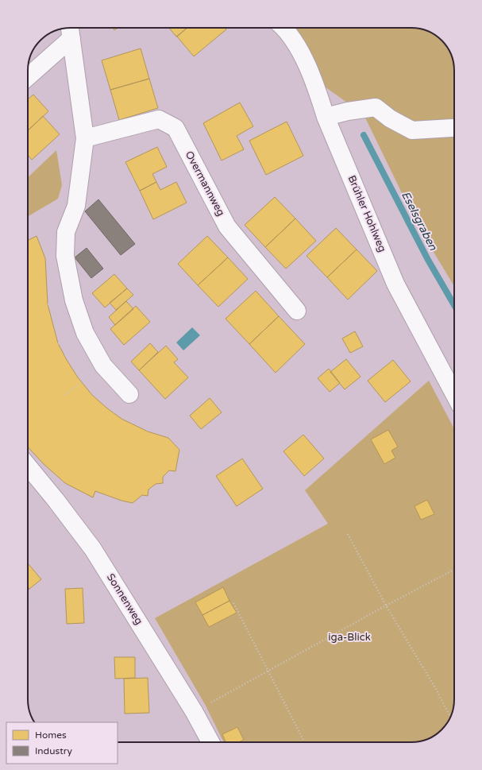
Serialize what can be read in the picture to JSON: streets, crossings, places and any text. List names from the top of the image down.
{
  "streets": {
    "street": ["Overmannweg", "Brühler Hohlweg", "Sonnenweg"]
  },
  "water": ["Eselsgraben"],
  "parks": ["iga-Blick"],
  "legend": ["Homes", "Industry"]
}
